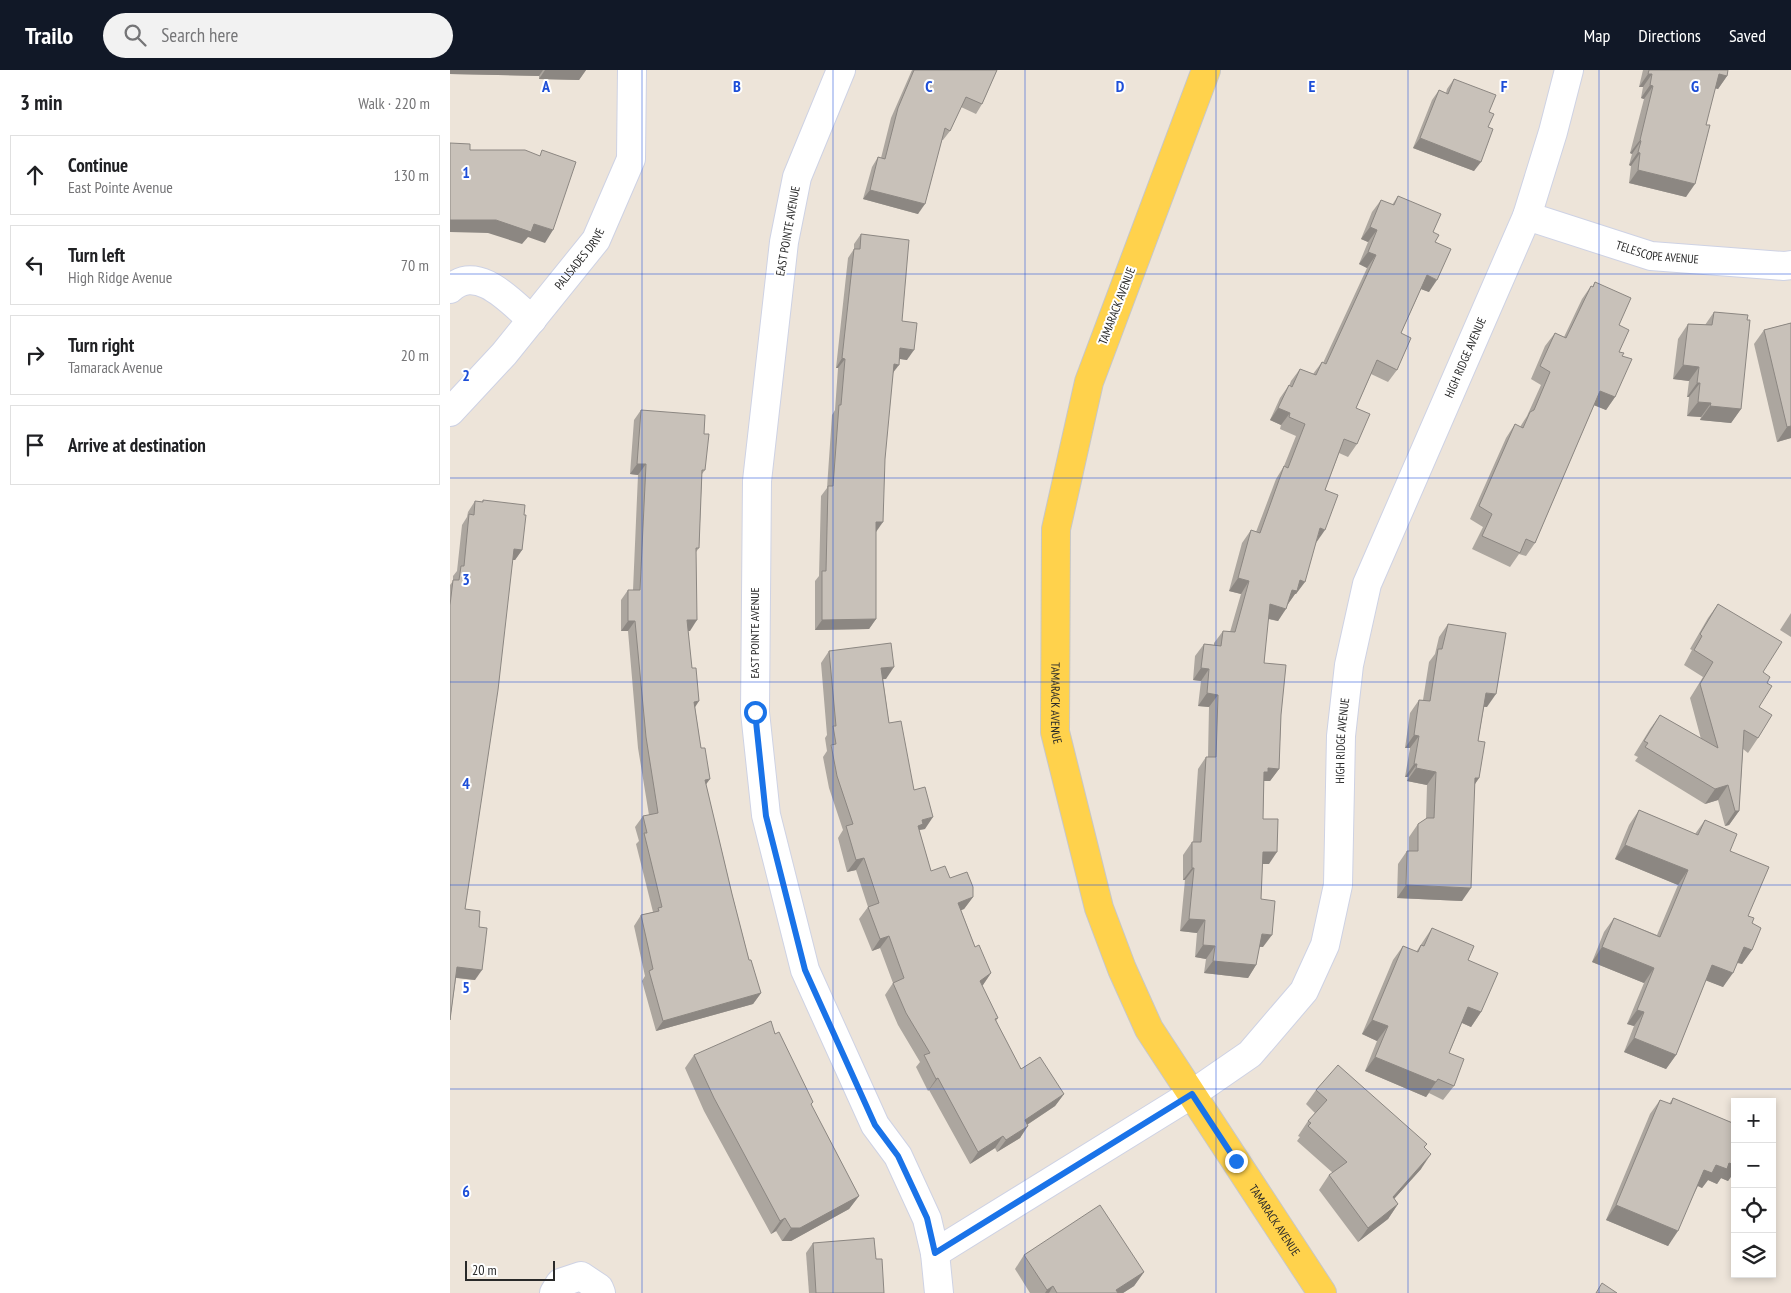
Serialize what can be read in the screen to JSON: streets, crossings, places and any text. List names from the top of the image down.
{
  "streets": {
    "main road": ["TAMARACK AVENUE"],
    "street": [
      "EAST POINTE AVENUE",
      "TELESCOPE AVENUE",
      "PALISADES DRIVE",
      "HIGH RIDGE AVENUE"
    ]
  },
  "crossings": [
    ["EAST POINTE AVENUE", "HIGH RIDGE AVENUE"],
    ["TELESCOPE AVENUE", "HIGH RIDGE AVENUE"],
    ["TAMARACK AVENUE", "HIGH RIDGE AVENUE"]
  ],
  "scale_bar": "20 m",
  "page": {
    "header": "Trailo",
    "search": "Search here",
    "nav": ["Map", "Directions", "Saved"],
    "heading": ["3 min", "Walk · 220 m"],
    "list": [
      ["Continue", "East Pointe Avenue", "130 m"],
      ["Turn left", "High Ridge Avenue", "70 m"],
      ["Turn right", "Tamarack Avenue", "20 m"],
      "Arrive at destination"
    ],
    "map_buttons": ["+", "−"],
    "scale": "20 m"
  },
  "grid": {
    "columns": [
      "A",
      "B",
      "C",
      "D",
      "E",
      "F",
      "G"
    ],
    "rows": [
      "1",
      "2",
      "3",
      "4",
      "5",
      "6"
    ]
  }
}
